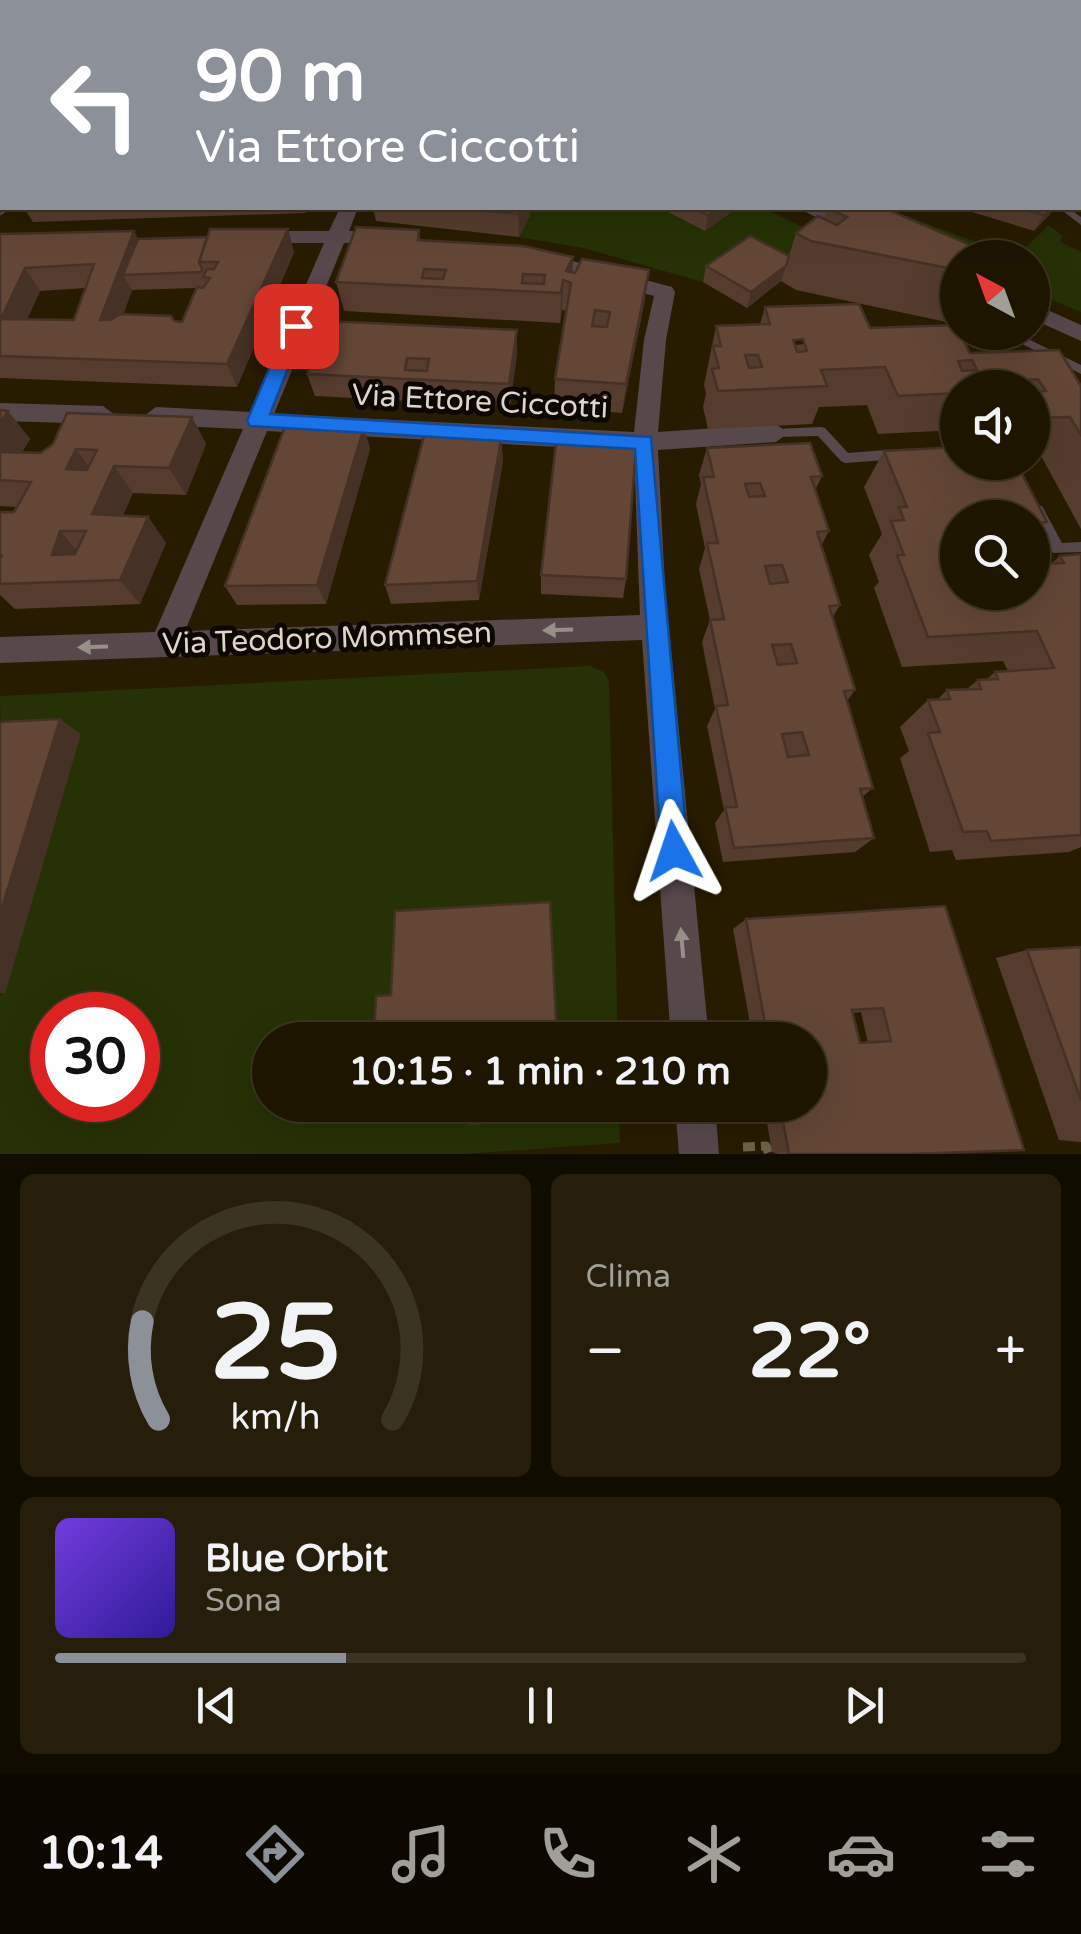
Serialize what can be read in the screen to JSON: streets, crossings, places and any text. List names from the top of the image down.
{
  "streets": {
    "street": ["Via Ettore Ciccotti", "Via Teodoro Mommsen"]
  },
  "one_way": ["Via Teodoro Mommsen"],
  "north": "top left",
  "page": {
    "turn": ["90 m", "Via Ettore Ciccotti"],
    "limit": "30",
    "trip": "10:15 · 1 min · 210 m",
    "tile": "Clima",
    "heat": ["−", "22°", "+"],
    "song": ["Blue Orbit", "Sona"],
    "tabs": "10:14",
    "gauge": ["25", "km/h"]
  }
}
